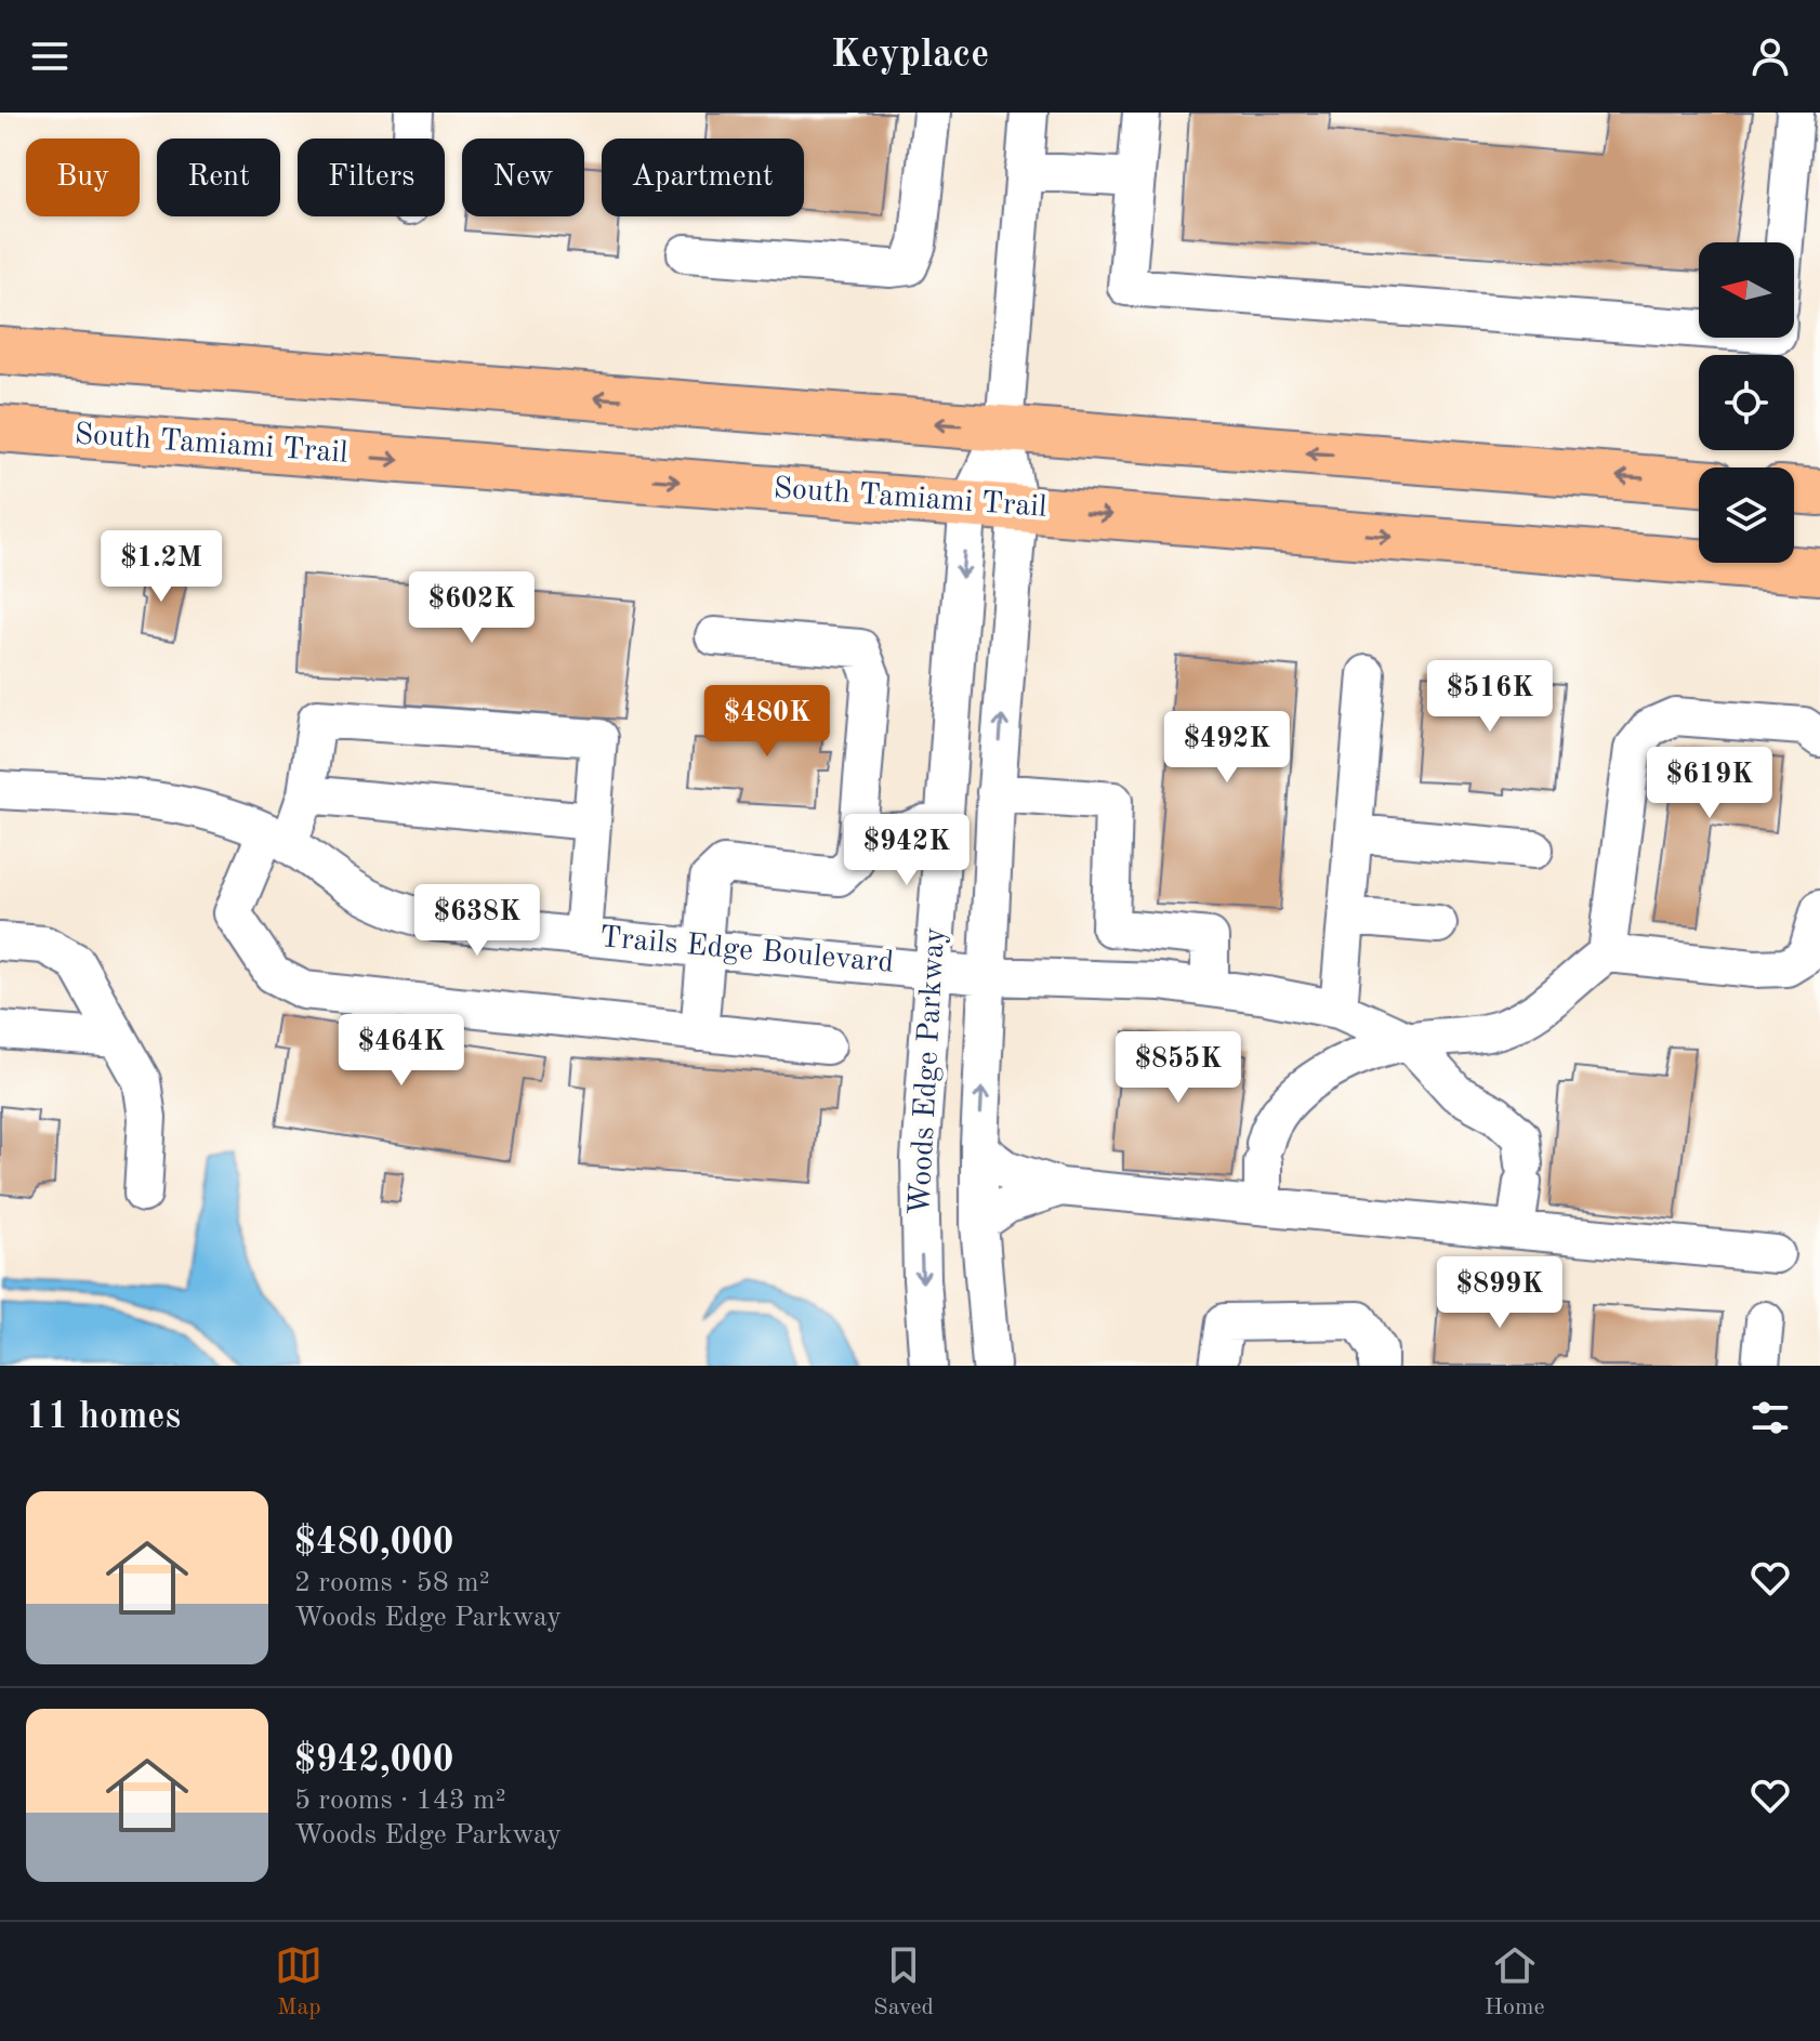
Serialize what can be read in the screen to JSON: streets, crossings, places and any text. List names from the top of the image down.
{
  "streets": {
    "main road": ["South Tamiami Trail"],
    "street": ["Trails Edge Boulevard", "Woods Edge Parkway"]
  },
  "crossings": [
    ["South Tamiami Trail", "Woods Edge Parkway"],
    ["Trails Edge Boulevard", "Woods Edge Parkway"]
  ],
  "north": "left",
  "page": {
    "header": "Keyplace",
    "chip": [
      "Buy",
      "Rent",
      "Filters",
      "New",
      "Apartment"
    ],
    "price": [
      "$1.2M",
      "$602K",
      "$516K",
      "$480K",
      "$492K",
      "$619K",
      "$942K",
      "$638K",
      "$464K",
      "$855K",
      "$899K"
    ],
    "heading": "11 homes",
    "list": [
      {
        "name": "$480,000",
        "note": "2 rooms · 58 m² · Woods Edge Parkway"
      },
      {
        "name": "$942,000",
        "note": "5 rooms · 143 m² · Woods Edge Parkway"
      }
    ],
    "tabs": ["Map", "Saved", "Home"]
  }
}
